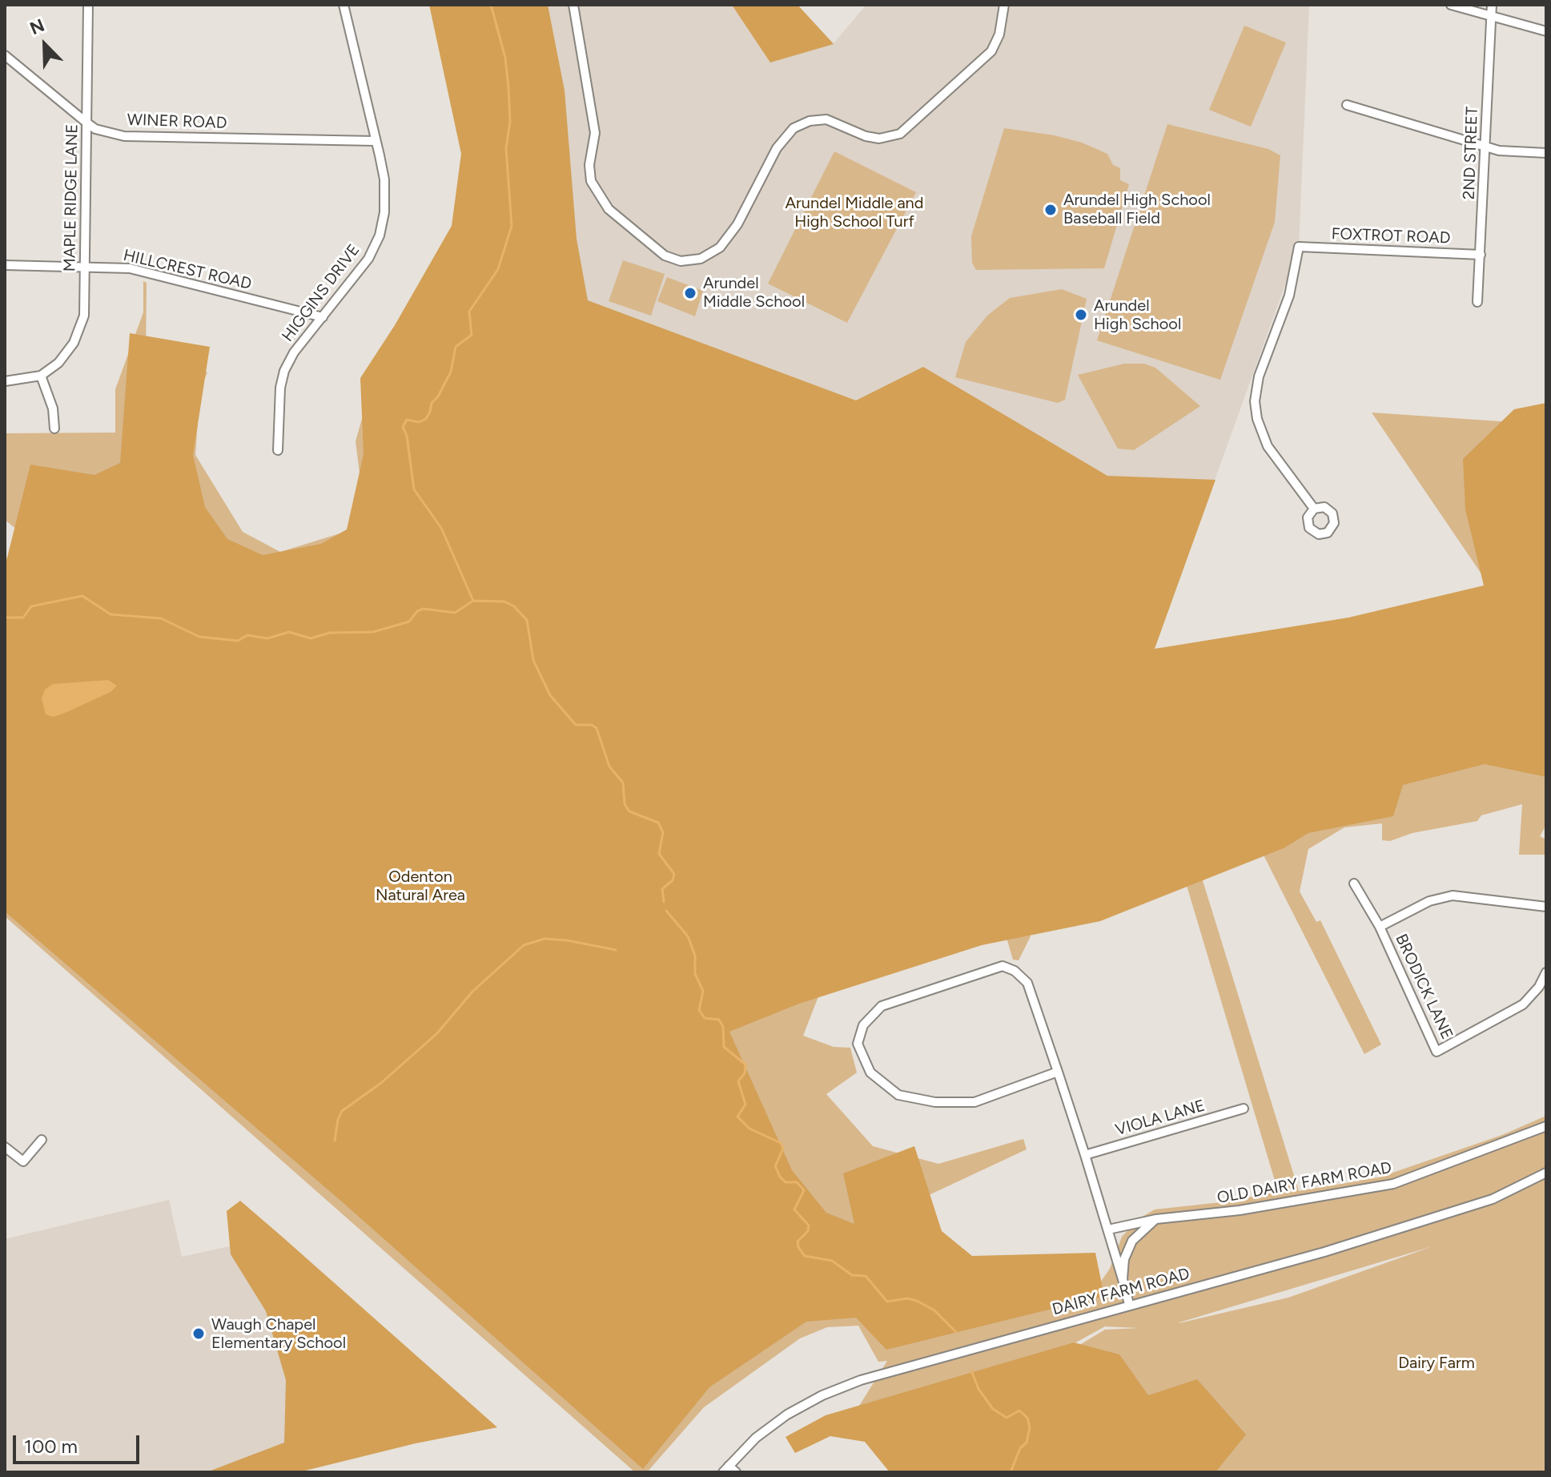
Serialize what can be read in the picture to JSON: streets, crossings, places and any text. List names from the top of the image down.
{
  "streets": {
    "street": [
      "WINER ROAD",
      "2ND STREET",
      "MAPLE RIDGE LANE",
      "FOXTROT ROAD",
      "HILLCREST ROAD",
      "HIGGINS DRIVE",
      "BRODICK LANE",
      "VIOLA LANE",
      "OLD DAIRY FARM ROAD",
      "DAIRY FARM ROAD"
    ]
  },
  "crossings": [
    ["WINER ROAD", "MAPLE RIDGE LANE"],
    ["WINER ROAD", "HIGGINS DRIVE"],
    ["2ND STREET", "FOXTROT ROAD"],
    ["MAPLE RIDGE LANE", "HILLCREST ROAD"],
    ["HILLCREST ROAD", "HIGGINS DRIVE"]
  ],
  "parks": ["Arundel Middle and High School Turf", "Odenton Natural Area", "Dairy Farm"],
  "places": [
    "Arundel High School Baseball Field",
    "Arundel Middle School",
    "Arundel High School",
    "Waugh Chapel Elementary School"
  ],
  "scale_bar": "100 m",
  "north": "top left"
}
